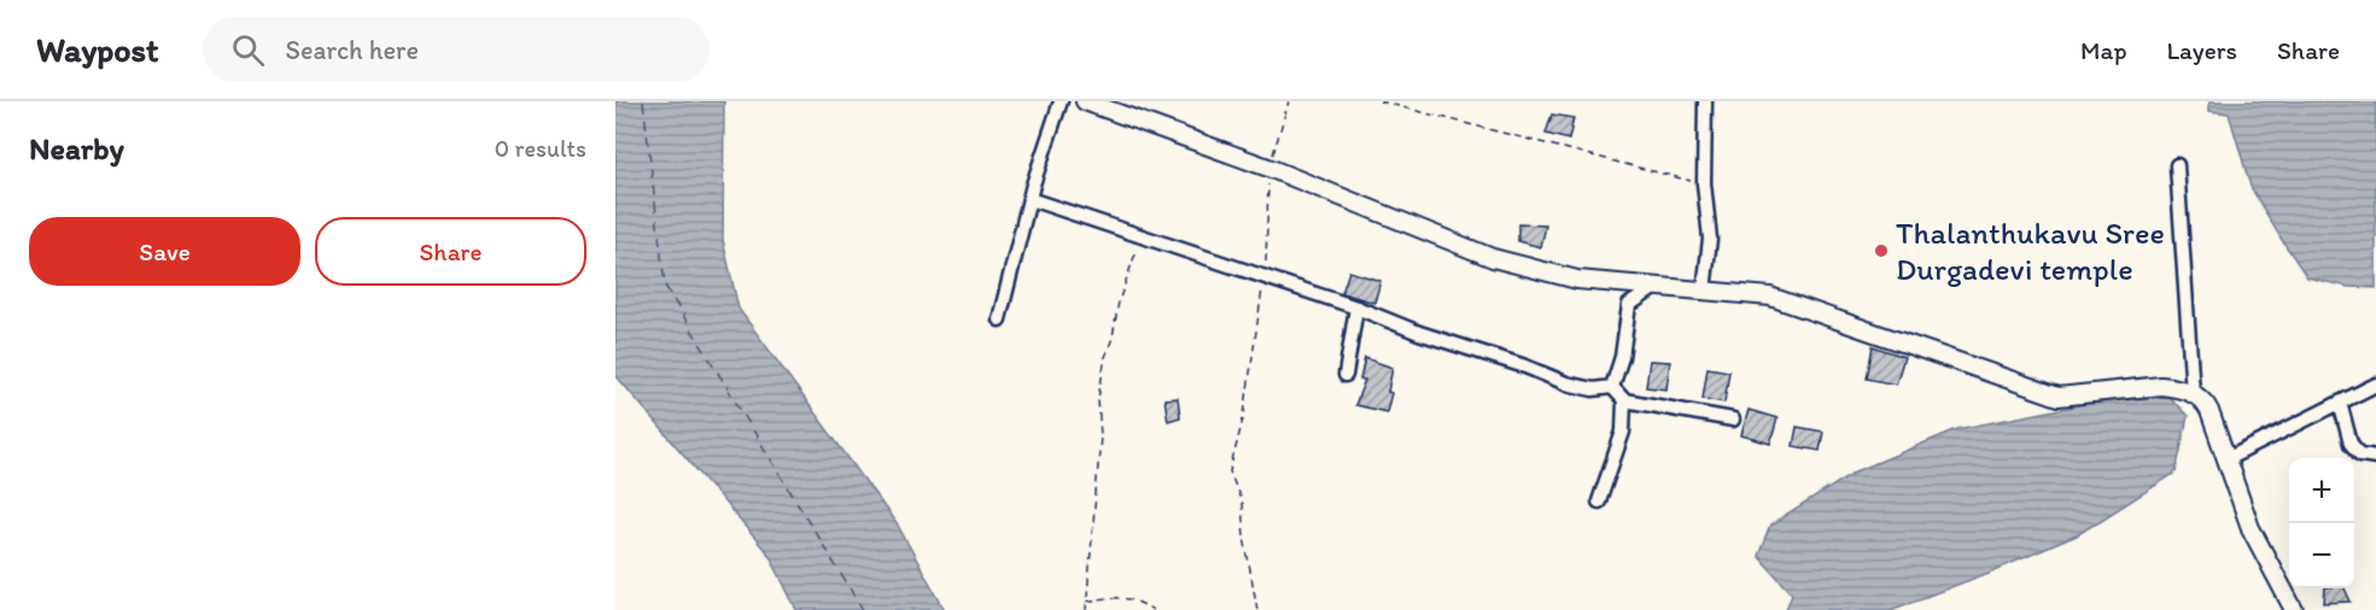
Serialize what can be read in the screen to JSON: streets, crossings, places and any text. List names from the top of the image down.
{
  "places": ["Thalanthukavu Sree Durgadevi temple"],
  "page": {
    "header": "Waypost",
    "search": "Search here",
    "nav": ["Map", "Layers", "Share"],
    "heading": ["Nearby", "0 results"],
    "buttons": ["Save", "Share"],
    "map_buttons": ["+", "−"]
  }
}
